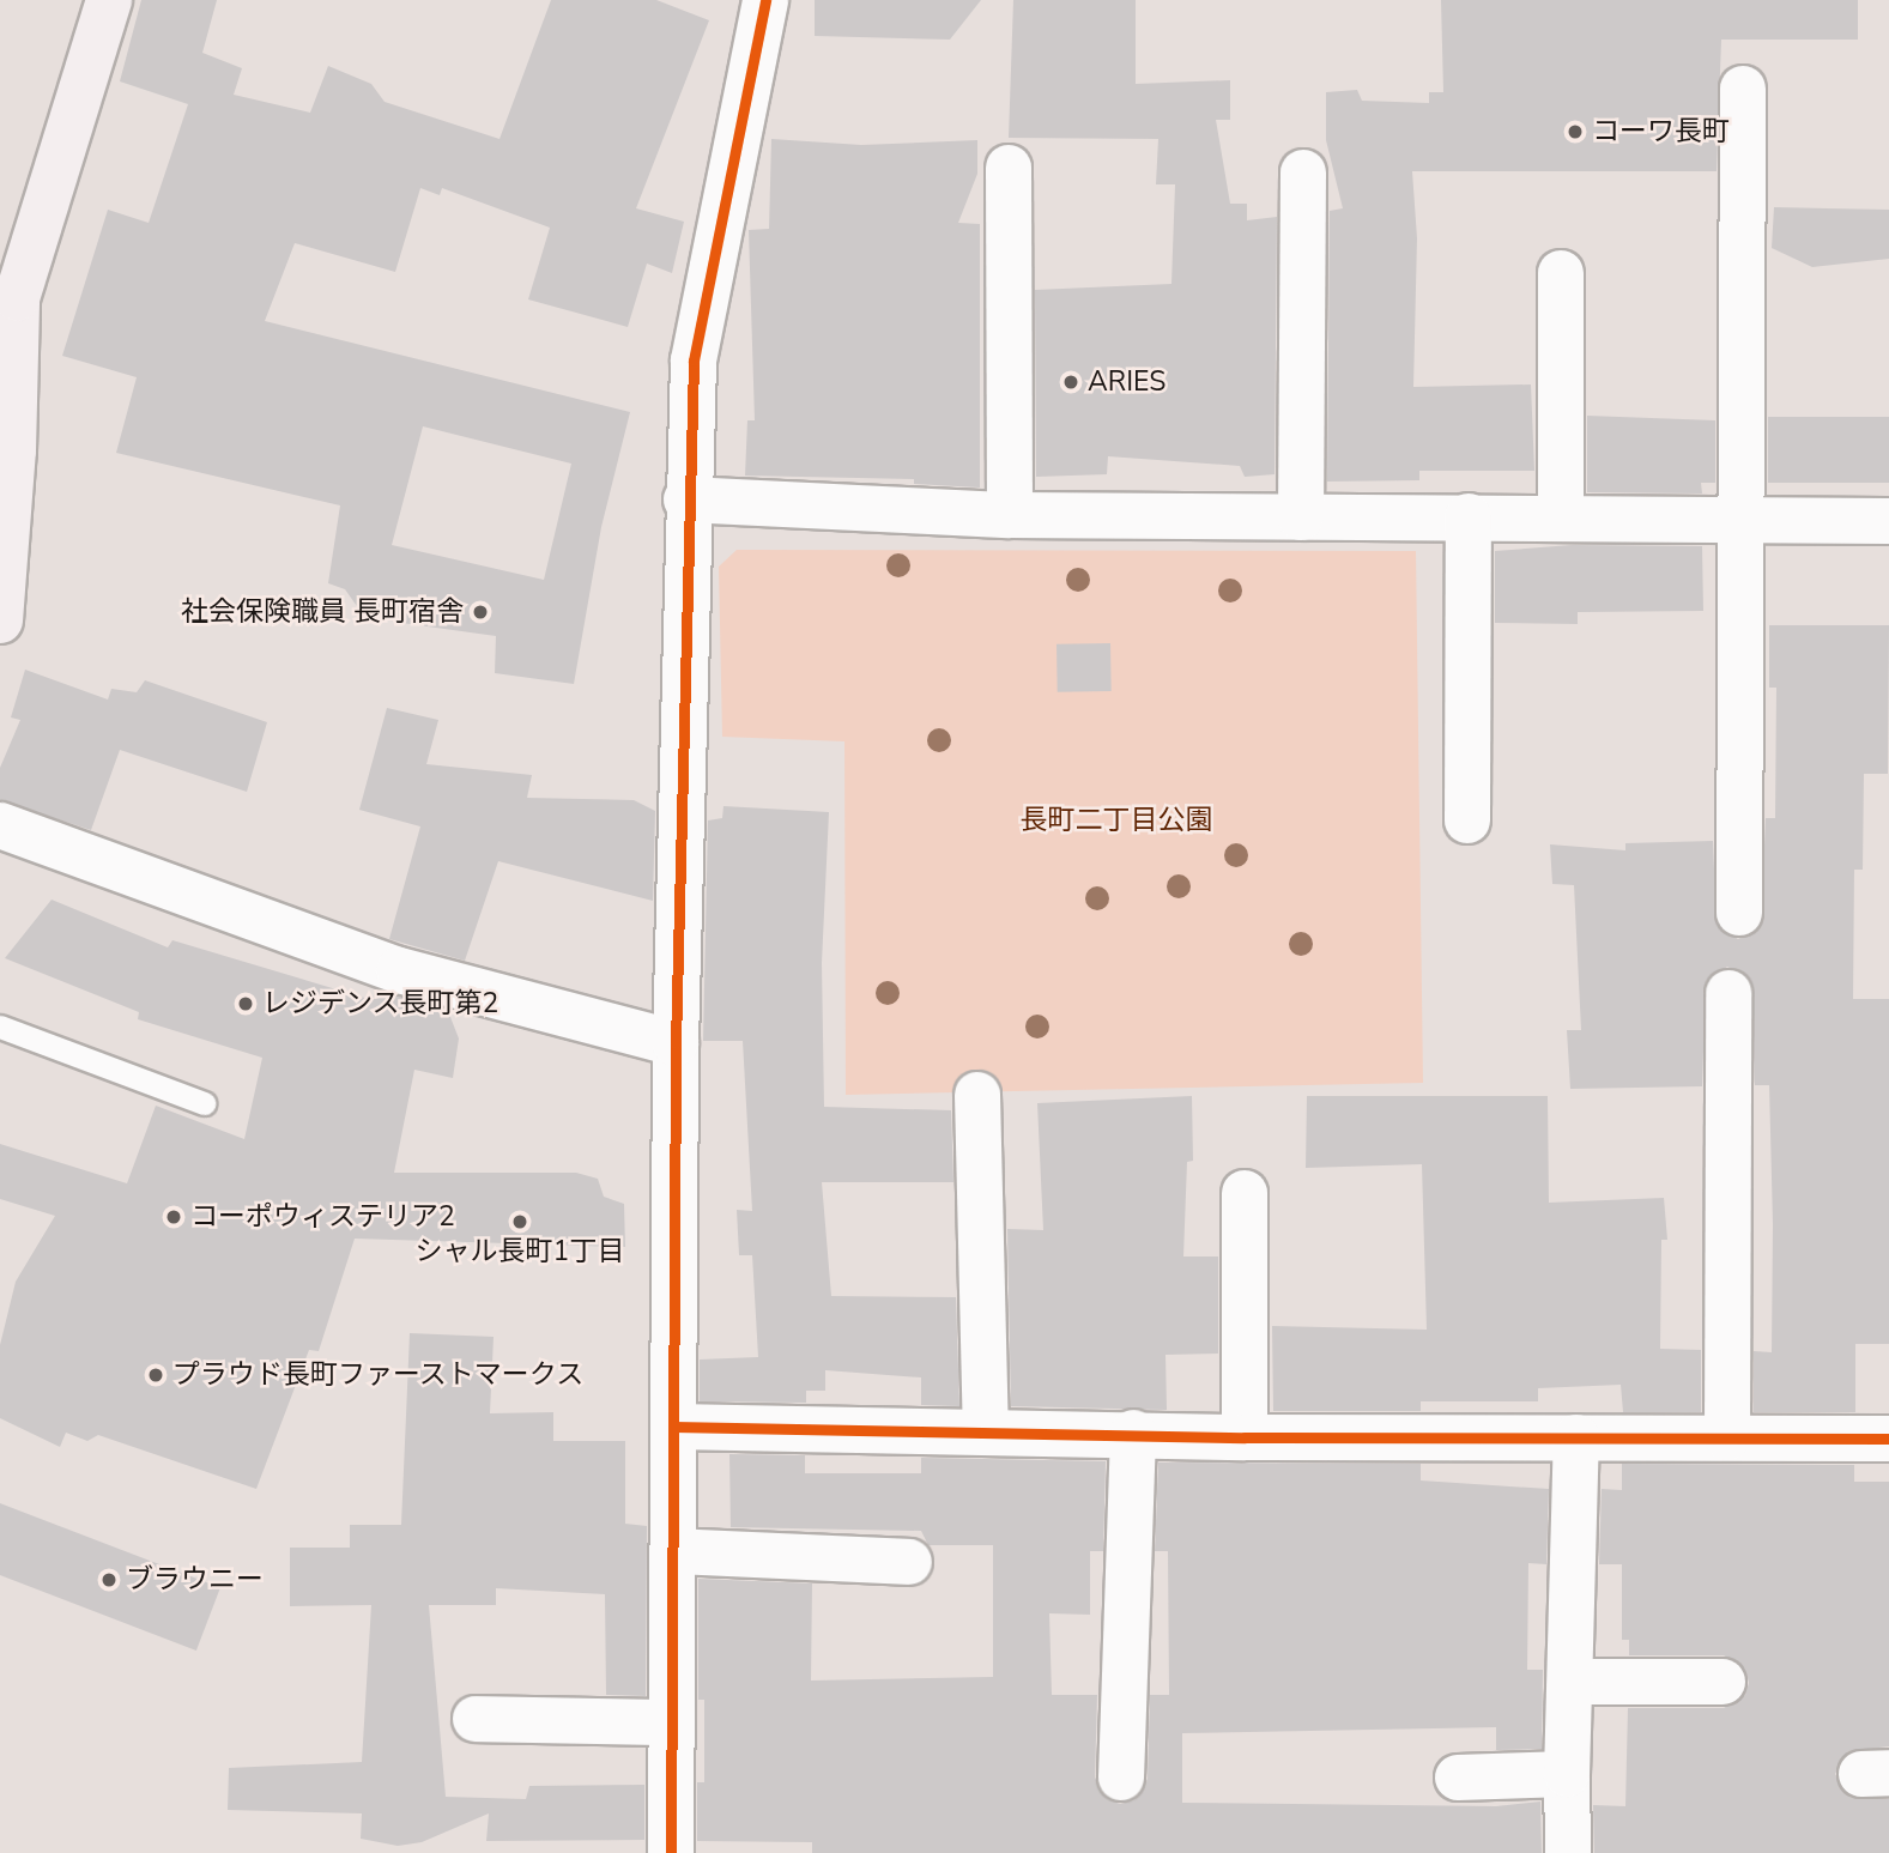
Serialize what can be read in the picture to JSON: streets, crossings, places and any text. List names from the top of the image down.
{
  "parks": ["長町二丁目公園"],
  "places": [
    "コーワ長町",
    "ARIES",
    "社会保険職員 長町宿舎",
    "レジデンス長町第2",
    "コーポウィステリア2",
    "シャル長町1丁目",
    "プラウド長町ファーストマークス",
    "ブラウニー"
  ]
}
